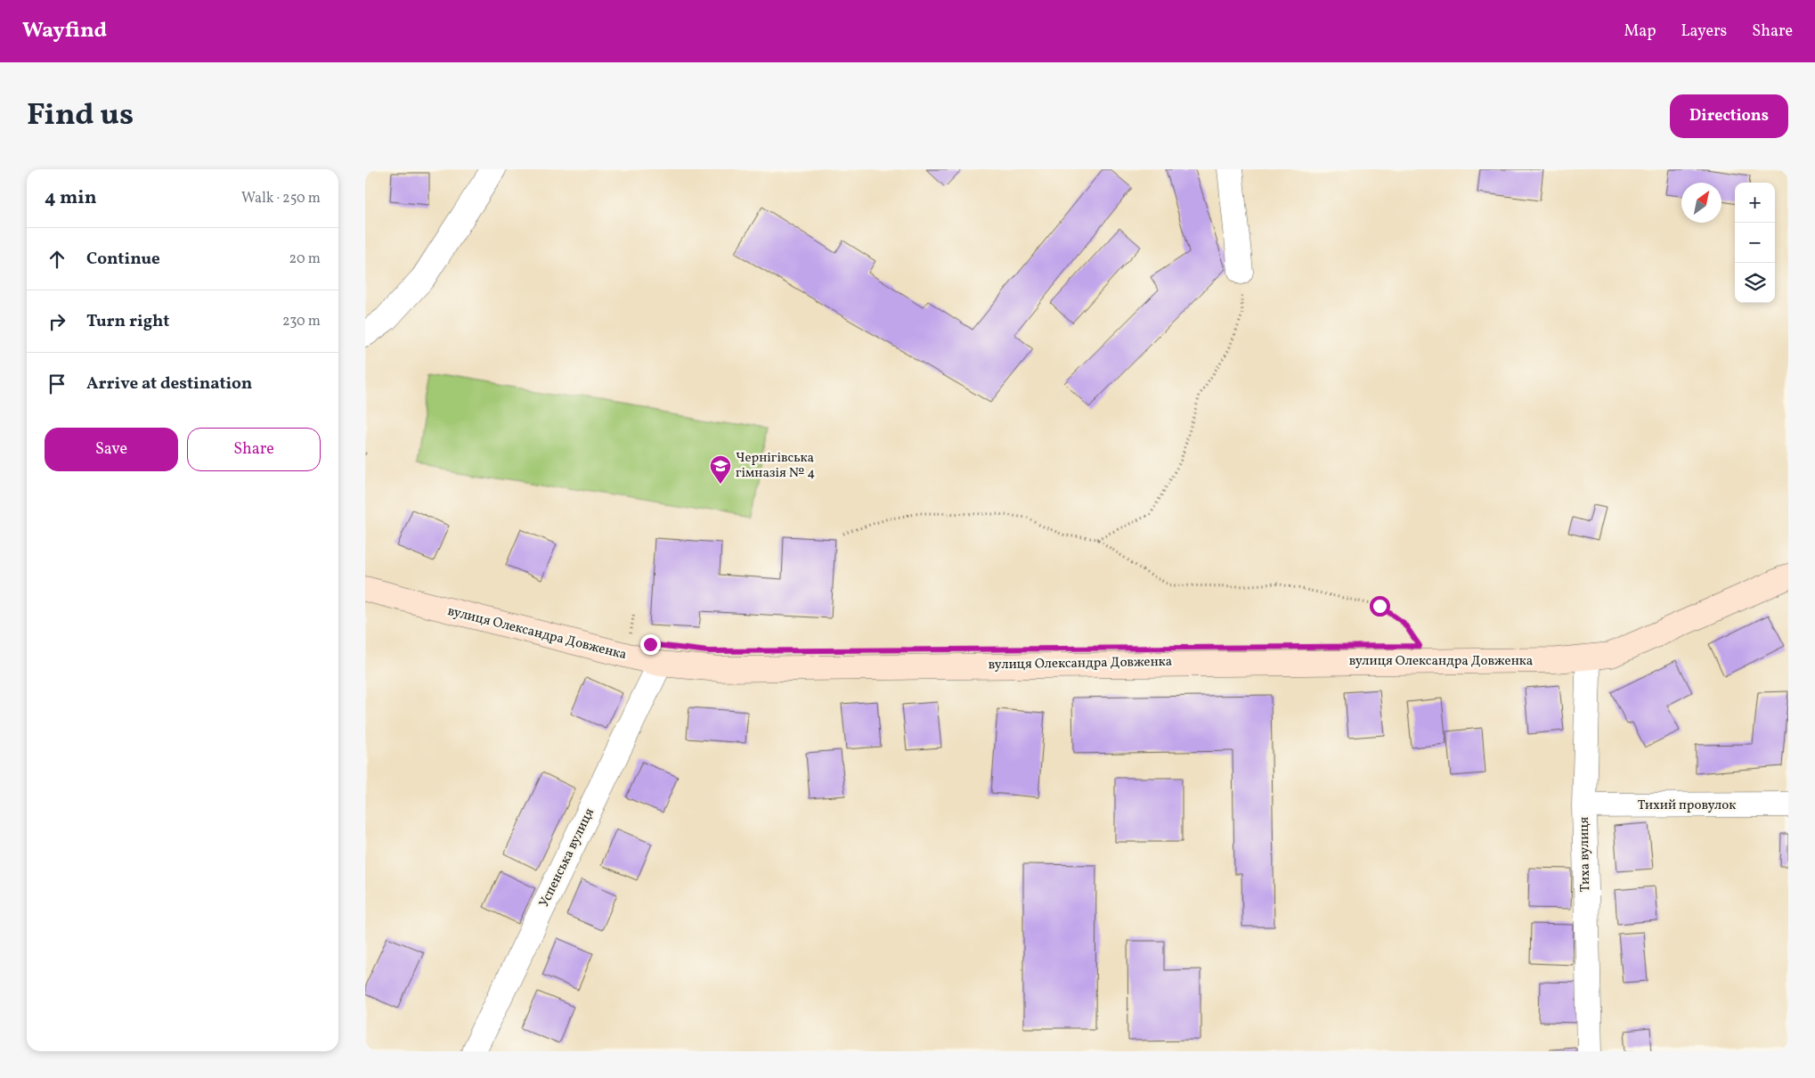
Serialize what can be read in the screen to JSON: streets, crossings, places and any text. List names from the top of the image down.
{
  "streets": {
    "main road": ["вулиця Олександра Довженка"],
    "street": ["Тихий провулок", "Тиха вулиця", "Успенська вулиця"]
  },
  "crossings": [
    ["вулиця Олександра Довженка", "Тиха вулиця"],
    ["вулиця Олександра Довженка", "Успенська вулиця"],
    ["Тихий провулок", "Тиха вулиця"]
  ],
  "places": {
    "school or university": ["Чернігівська гімназія № 4"]
  },
  "north": "top right",
  "page": {
    "header": "Wayfind",
    "nav": ["Map", "Layers", "Share"],
    "title": "Find us",
    "buttons": [
      "Directions",
      ["Save", "Share"]
    ],
    "heading": ["4 min", "Walk · 250 m"],
    "map_buttons": ["+", "−"],
    "list": [
      ["Continue", "20 m"],
      ["Turn right", "230 m"],
      "Arrive at destination"
    ]
  }
}
